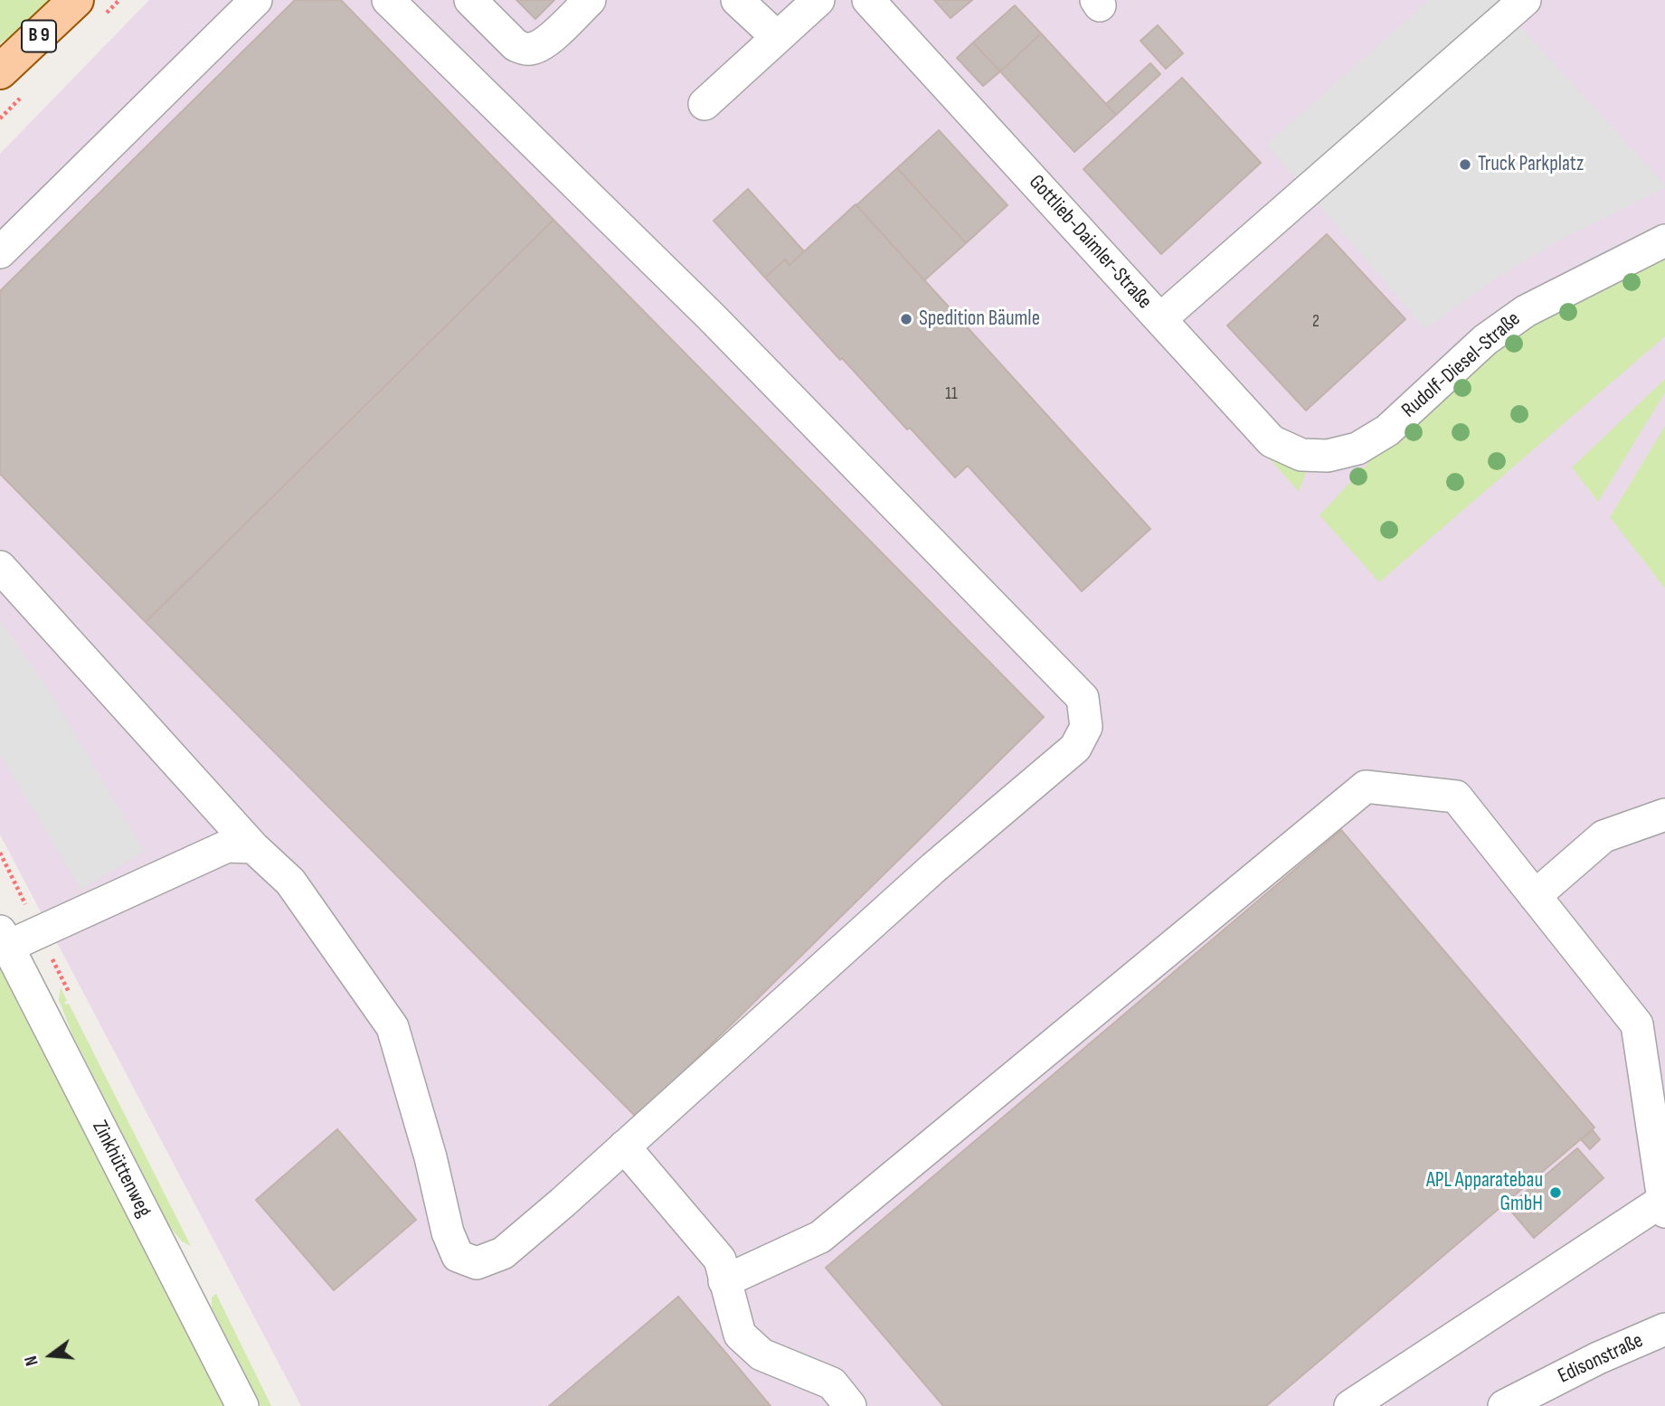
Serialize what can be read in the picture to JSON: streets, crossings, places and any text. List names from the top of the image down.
{
  "streets": {
    "main road": ["B 9"],
    "street": [
      "Gottlieb-Daimler-Straße",
      "Rudolf-Diesel-Straße",
      "Zinkhüttenweg",
      "Edisonstraße"
    ]
  },
  "crossings": [
    ["Gottlieb-Daimler-Straße", "Rudolf-Diesel-Straße"]
  ],
  "places": ["Truck Parkplatz", "Spedition Bäumle", "APL Apparatebau GmbH"],
  "house_numbers": ["2", "11"],
  "north": "left"
}
